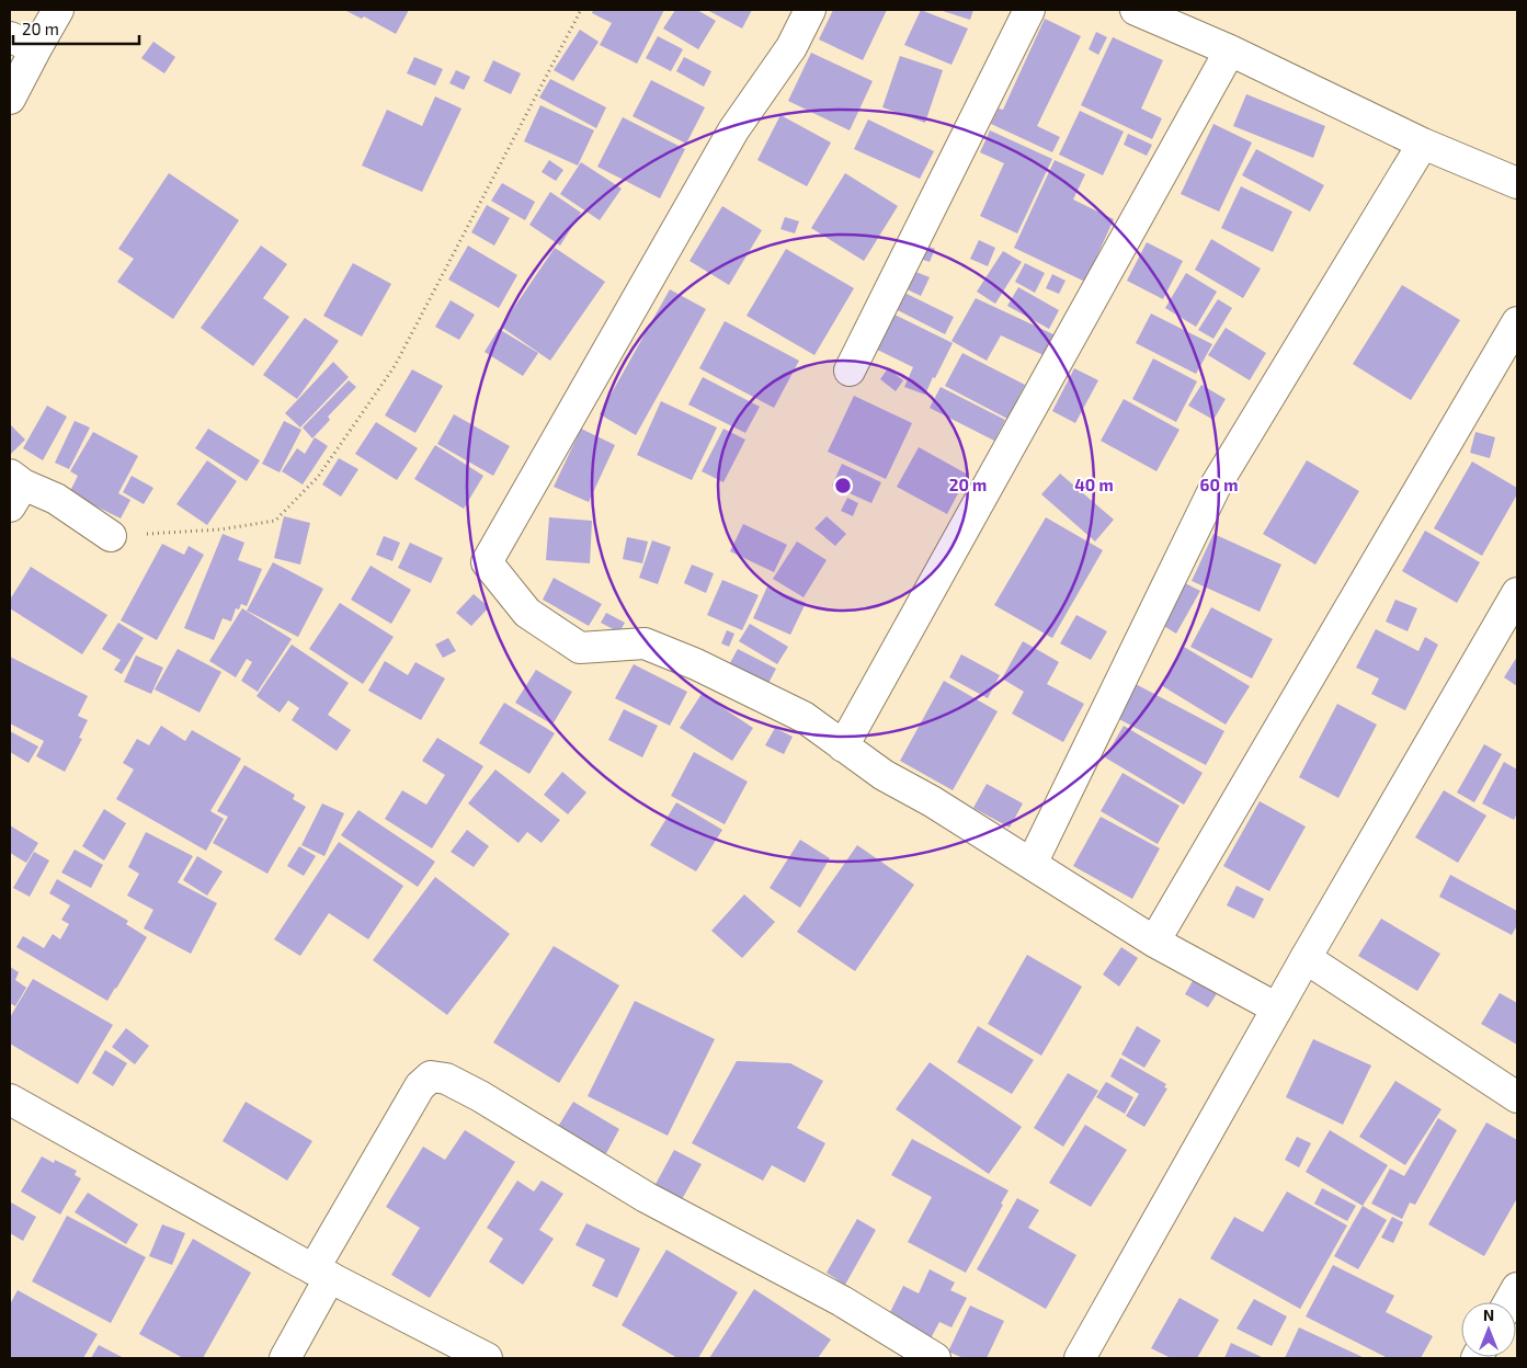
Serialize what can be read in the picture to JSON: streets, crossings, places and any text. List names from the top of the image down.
{
  "scale_bar": "20 m",
  "north": "top",
  "rings": ["20 m", "40 m", "60 m"]
}
